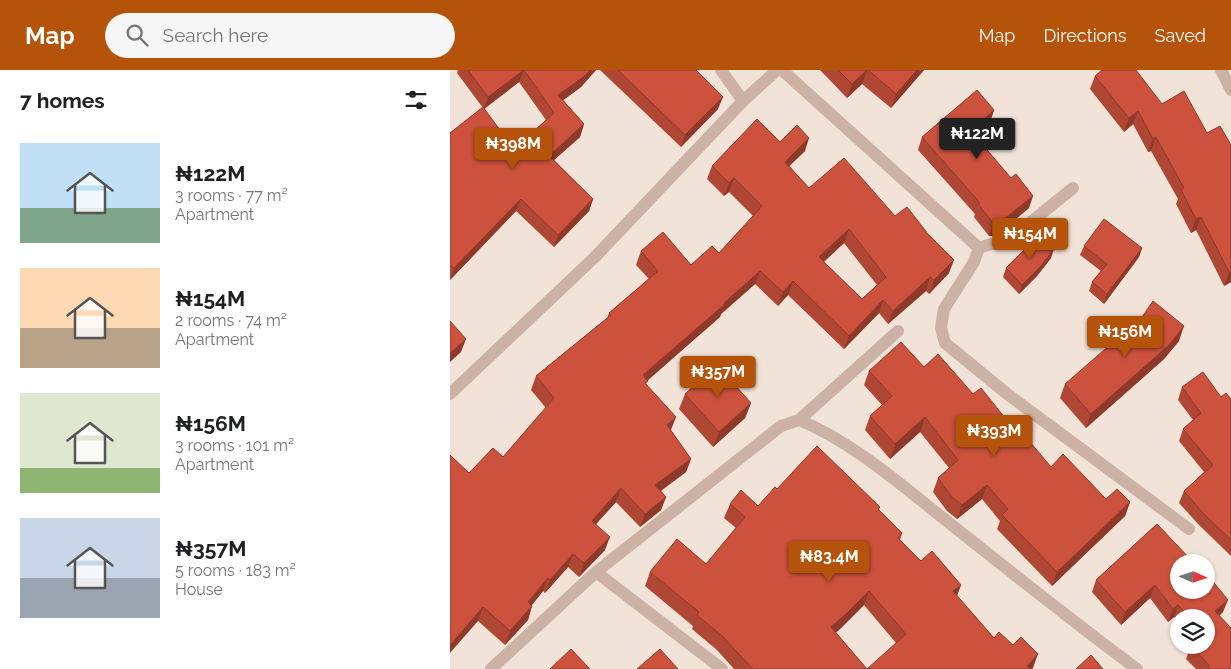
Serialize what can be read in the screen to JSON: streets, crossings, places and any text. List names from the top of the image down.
{
  "north": "right",
  "page": {
    "header": "Map",
    "search": "Search here",
    "nav": ["Map", "Directions", "Saved"],
    "heading": "7 homes",
    "price": [
      "₦122M",
      "₦398M",
      "₦154M",
      "₦156M",
      "₦357M",
      "₦393M",
      "₦83.4M"
    ],
    "list": [
      {
        "name": "₦122M",
        "note": "3 rooms · 77 m² · Apartment"
      },
      {
        "name": "₦154M",
        "note": "2 rooms · 74 m² · Apartment"
      },
      {
        "name": "₦156M",
        "note": "3 rooms · 101 m² · Apartment"
      },
      {
        "name": "₦357M",
        "note": "5 rooms · 183 m² · House"
      }
    ]
  }
}
